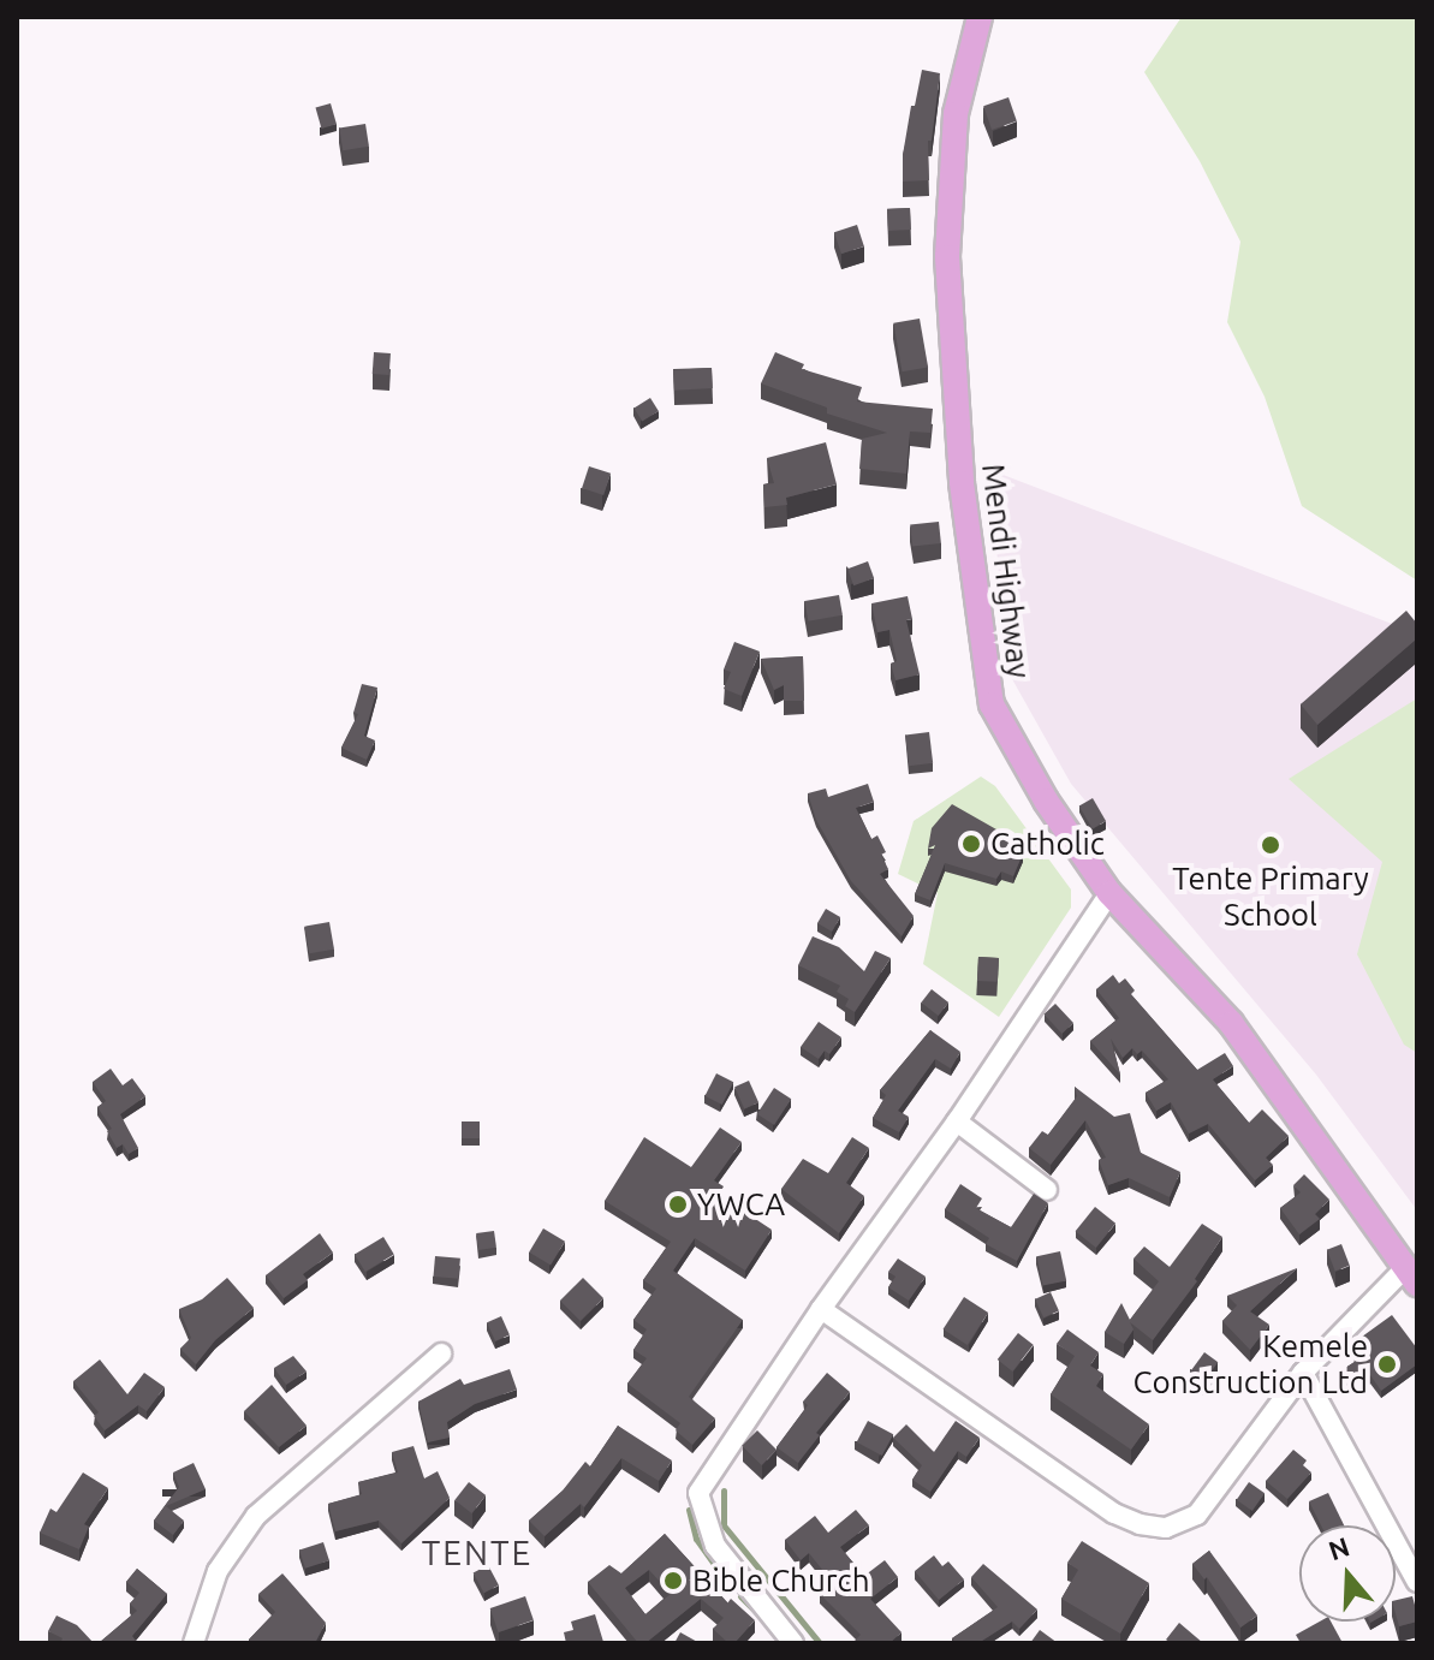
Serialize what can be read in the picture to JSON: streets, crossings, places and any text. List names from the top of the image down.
{
  "streets": {
    "main road": ["Mendi Highway"]
  },
  "districts": ["TENTE"],
  "places": [
    "Catholic",
    "Tente Primary School",
    "YWCA",
    "Kemele Construction Ltd",
    "Bible Church"
  ],
  "north": "top"
}
